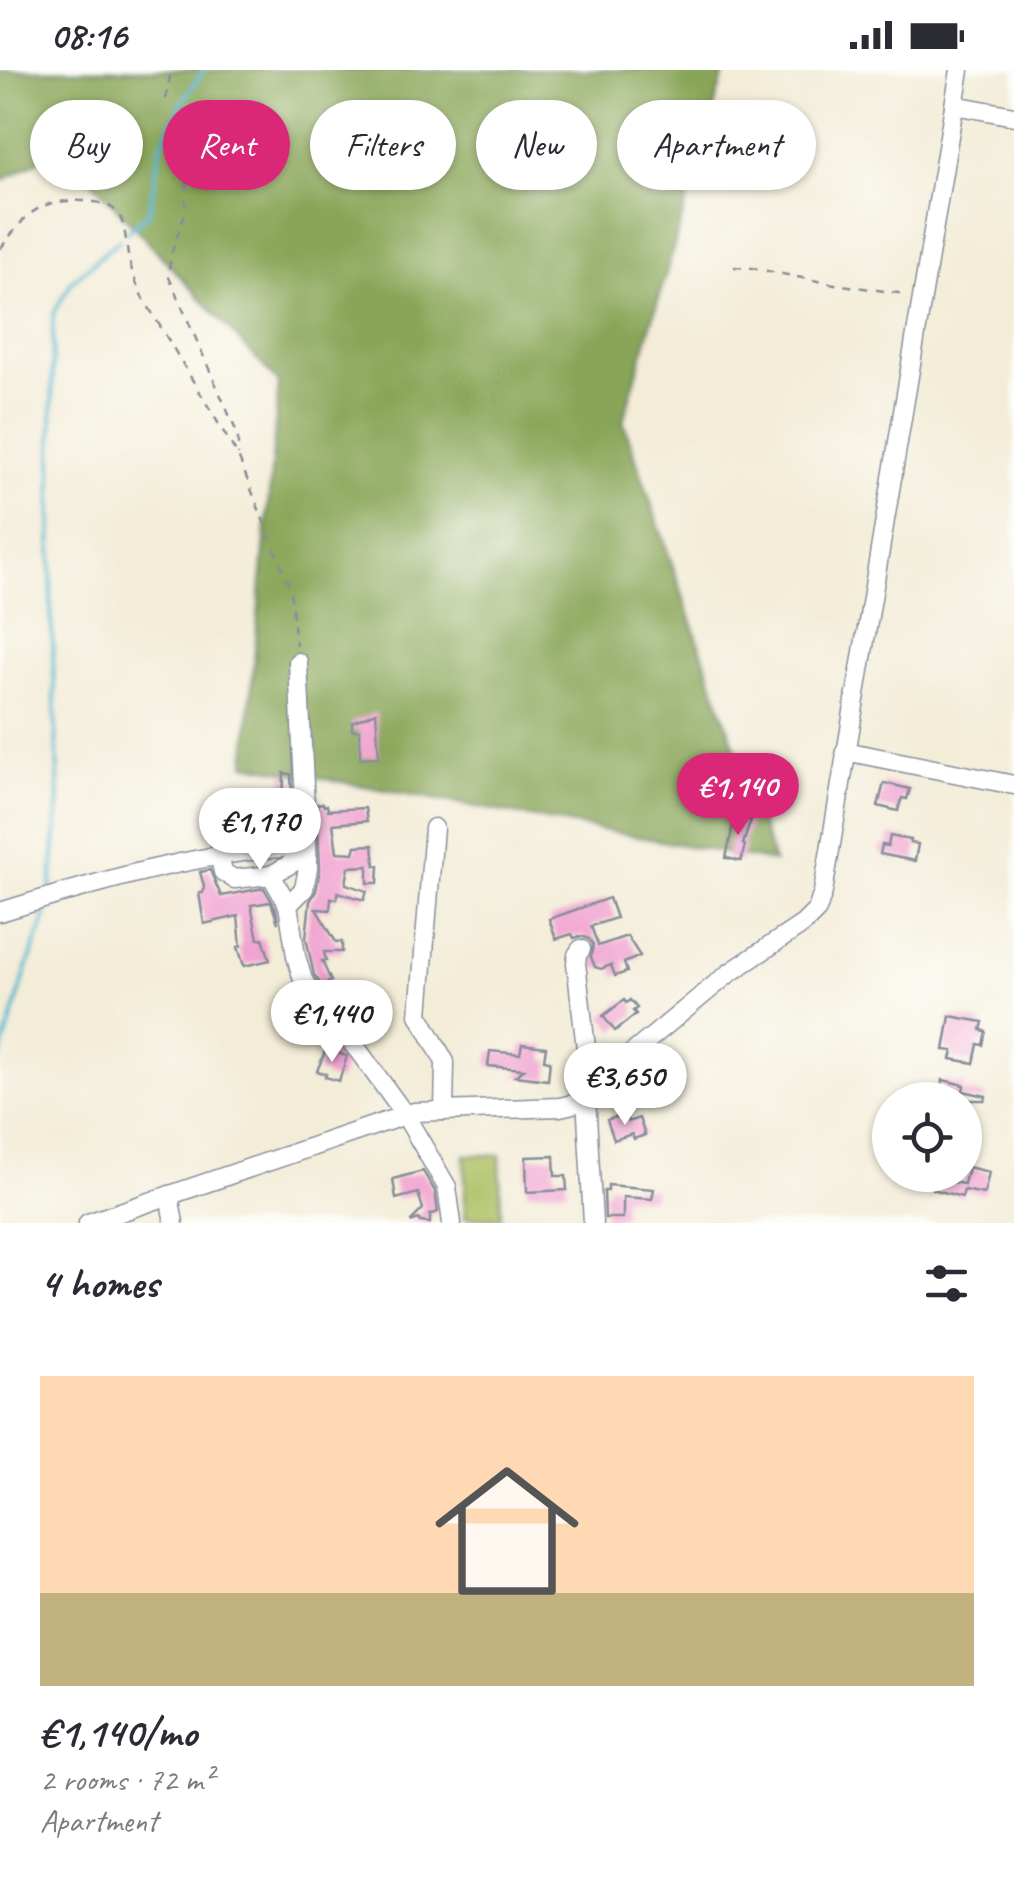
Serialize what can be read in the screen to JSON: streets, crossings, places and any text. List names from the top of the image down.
{
  "page": {
    "status": "08:16",
    "chip": [
      "Buy",
      "Rent",
      "Filters",
      "New",
      "Apartment"
    ],
    "price": [
      "€1,140",
      "€1,170",
      "€1,440",
      "€3,650"
    ],
    "heading": "4 homes",
    "list": [
      {
        "name": "€1,140/mo",
        "note": "2 rooms · 72 m² · Apartment"
      }
    ]
  }
}
